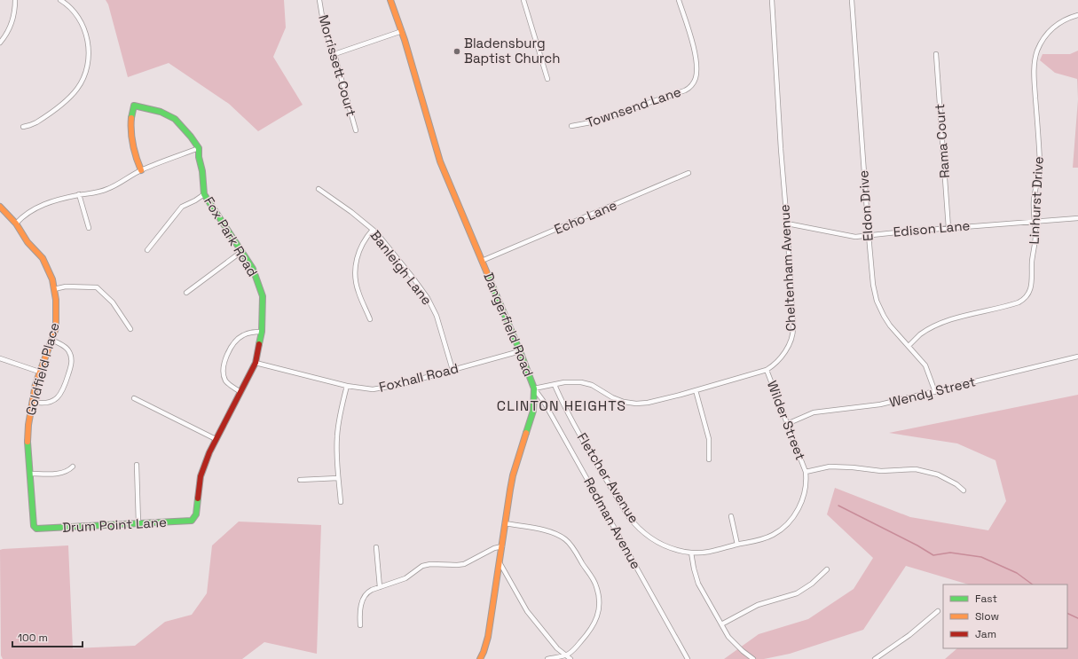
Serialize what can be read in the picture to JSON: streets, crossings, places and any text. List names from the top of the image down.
{
  "streets": {
    "street": [
      "Morrissett Court",
      "Townsend Lane",
      "Rama Court",
      "Linhurst Drive",
      "Eldon Drive",
      "Echo Lane",
      "Edison Lane",
      "Fox Park Road",
      "Banleigh Lane",
      "Cheltenham Avenue",
      "Dangerfield Road",
      "Goldfield Place",
      "Foxhall Road",
      "Wendy Street",
      "Wilder Street",
      "Fletcher Avenue",
      "Redman Avenue",
      "Drum Point Lane"
    ]
  },
  "crossings": [
    ["Rama Court", "Edison Lane"],
    ["Linhurst Drive", "Eldon Drive"],
    ["Linhurst Drive", "Edison Lane"],
    ["Eldon Drive", "Edison Lane"],
    ["Eldon Drive", "Wendy Street"],
    ["Echo Lane", "Dangerfield Road"],
    ["Edison Lane", "Cheltenham Avenue"],
    ["Fox Park Road", "Foxhall Road"],
    ["Fox Park Road", "Drum Point Lane"],
    ["Banleigh Lane", "Foxhall Road"],
    ["Cheltenham Avenue", "Dangerfield Road"],
    ["Cheltenham Avenue", "Wilder Street"],
    ["Cheltenham Avenue", "Fletcher Avenue"],
    ["Cheltenham Avenue", "Redman Avenue"],
    ["Dangerfield Road", "Foxhall Road"],
    ["Dangerfield Road", "Redman Avenue"],
    ["Goldfield Place", "Drum Point Lane"],
    ["Wendy Street", "Wilder Street"],
    ["Wilder Street", "Fletcher Avenue"]
  ],
  "districts": ["CLINTON HEIGHTS"],
  "places": ["Bladensburg Baptist Church"],
  "legend": ["Fast", "Slow", "Jam"],
  "scale_bar": "100 m"
}
